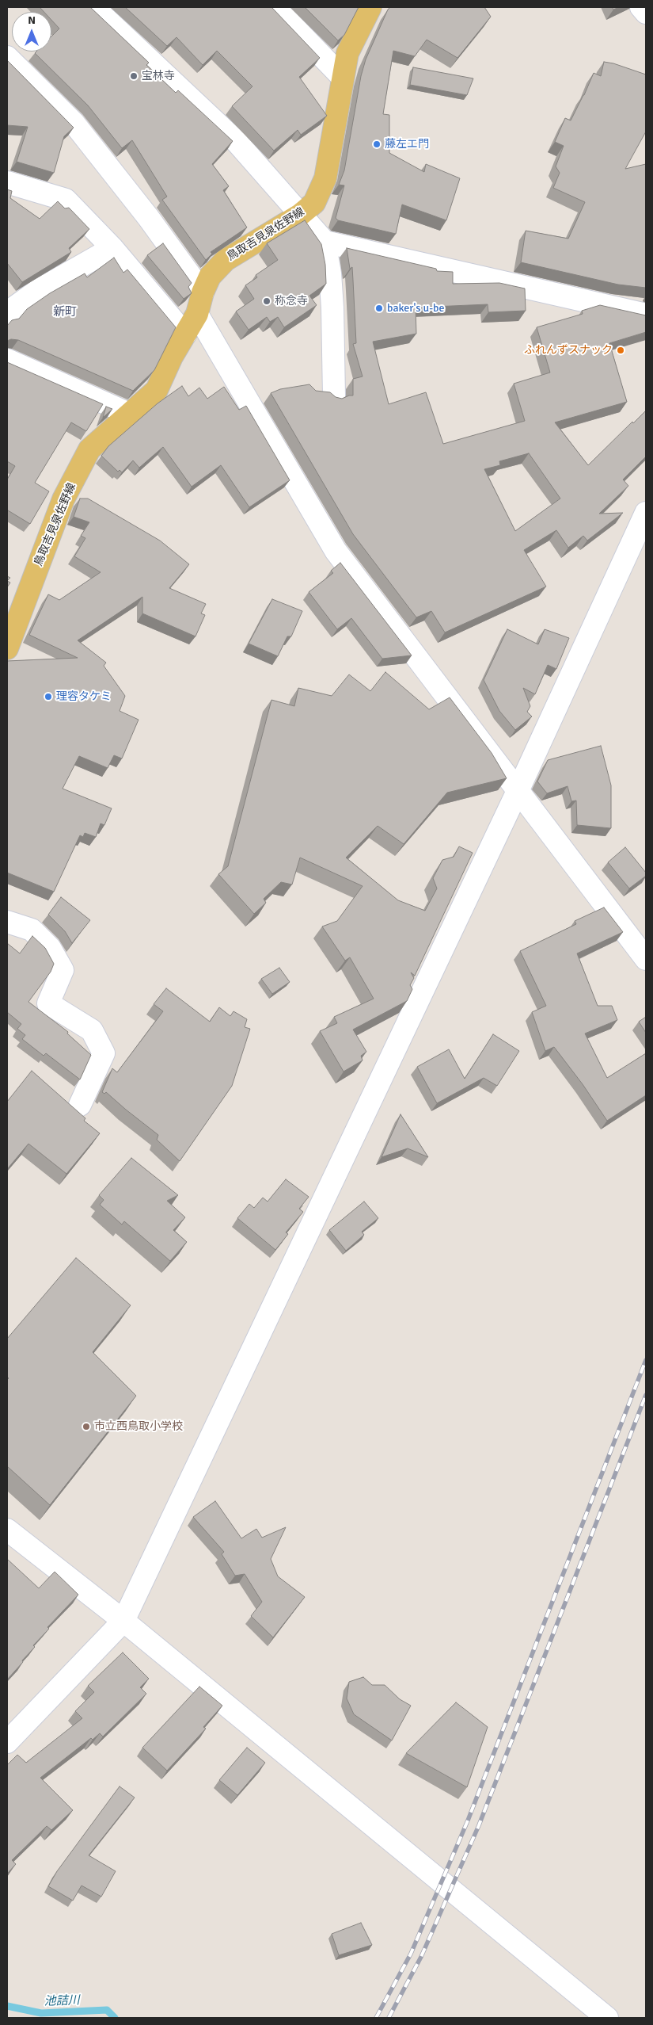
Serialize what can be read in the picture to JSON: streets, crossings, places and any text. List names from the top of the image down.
{
  "streets": {
    "main road": ["鳥取吉見泉佐野線"]
  },
  "districts": ["新町"],
  "water": ["池詰川"],
  "places": [
    "宝林寺",
    "藤左エ門",
    "称念寺",
    "baker's u-be",
    "ふれんずスナック",
    "理容タケミ",
    "市立西鳥取小学校"
  ],
  "north": "top"
}
